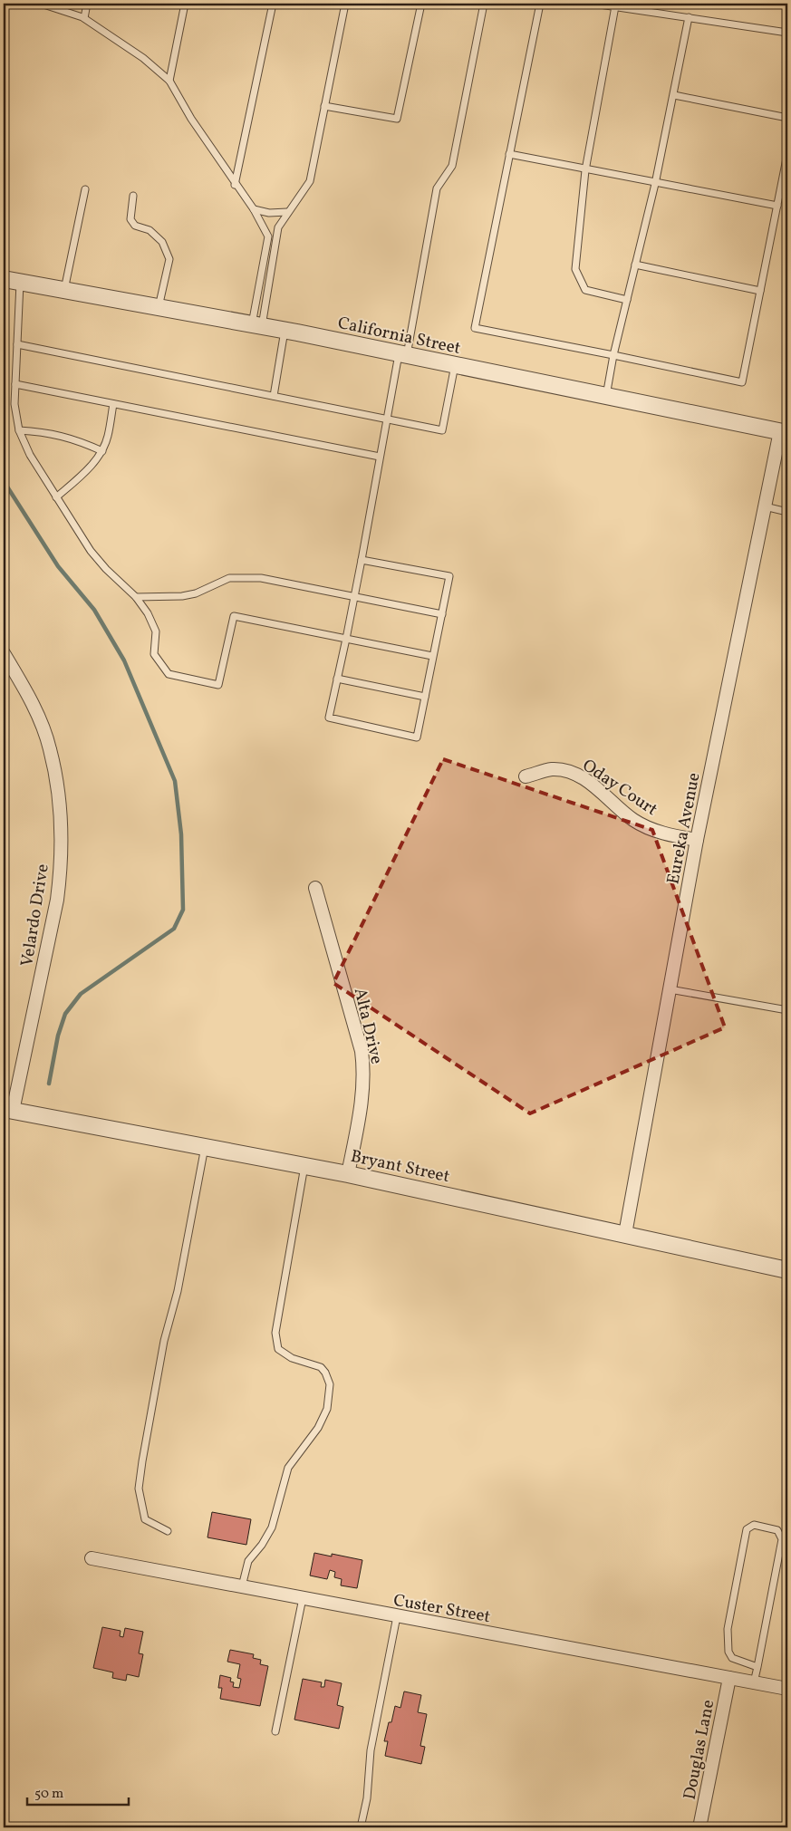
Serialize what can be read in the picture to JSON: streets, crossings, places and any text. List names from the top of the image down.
{
  "streets": {
    "street": [
      "California Street",
      "Oday Court",
      "Eureka Avenue",
      "Velardo Drive",
      "Alta Drive",
      "Bryant Street",
      "Custer Street",
      "Douglas Lane"
    ]
  },
  "crossings": [
    ["California Street", "Eureka Avenue"],
    ["Oday Court", "Eureka Avenue"],
    ["Eureka Avenue", "Bryant Street"],
    ["Velardo Drive", "Bryant Street"],
    ["Alta Drive", "Bryant Street"],
    ["Custer Street", "Douglas Lane"]
  ],
  "scale_bar": "50 m"
}
